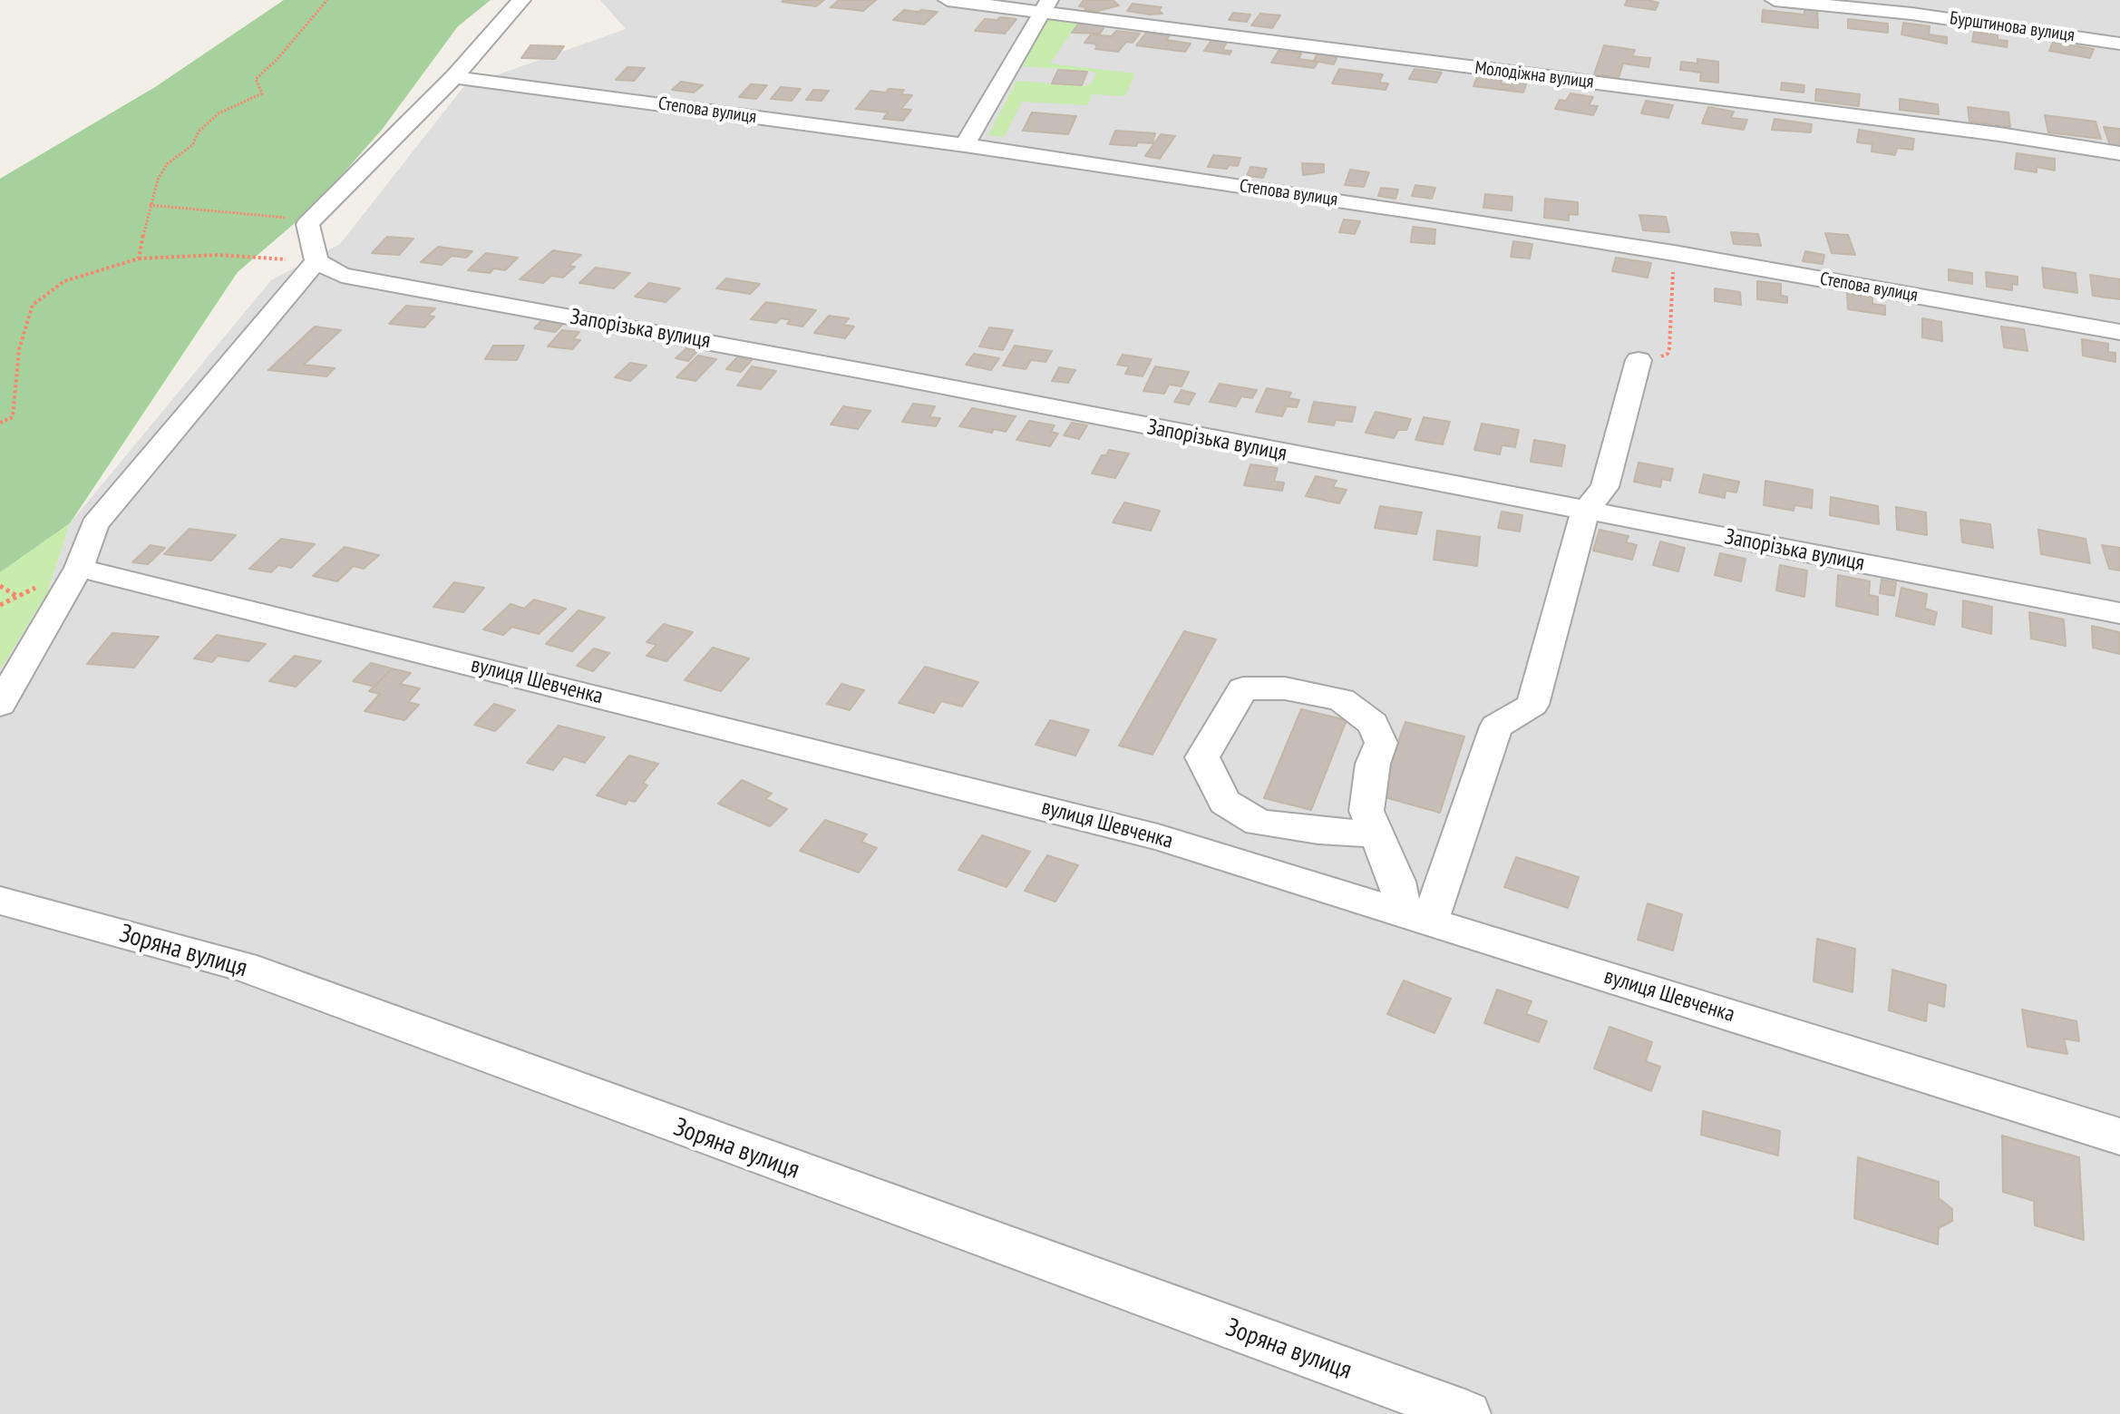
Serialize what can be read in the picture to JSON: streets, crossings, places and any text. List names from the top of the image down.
{
  "streets": {
    "street": [
      "Бурштинова вулиця",
      "Молодіжна вулиця",
      "Степова вулиця",
      "Запорізька вулиця",
      "вулиця Шевченка",
      "Зоряна вулиця"
    ]
  }
}
